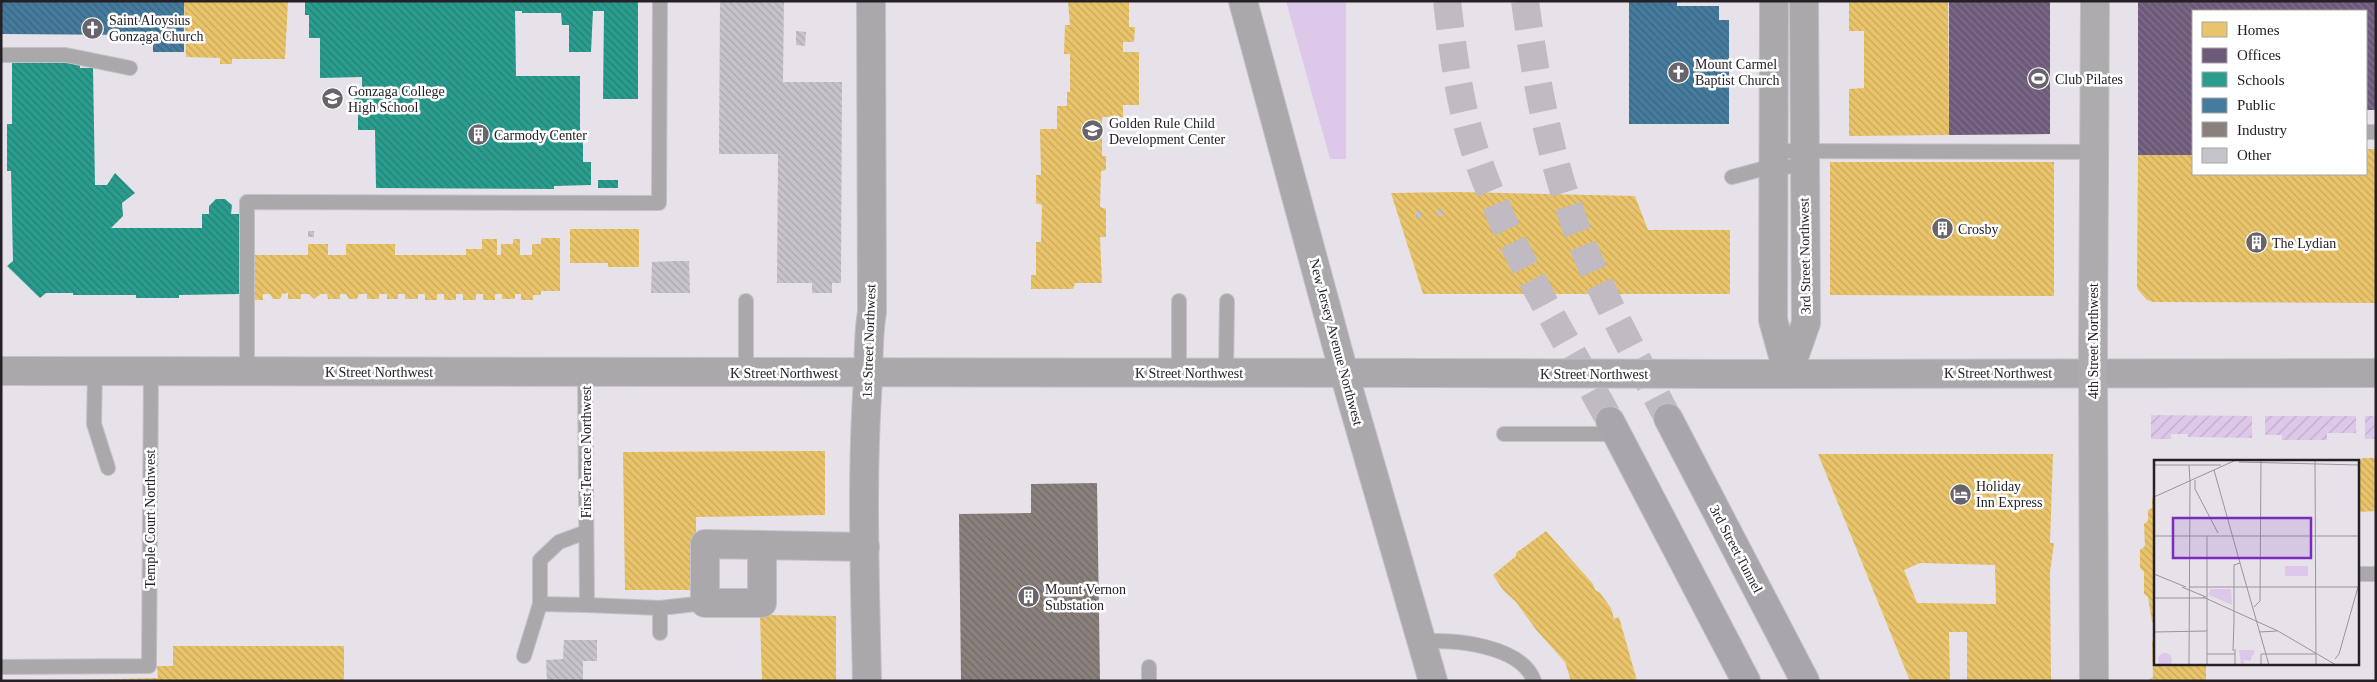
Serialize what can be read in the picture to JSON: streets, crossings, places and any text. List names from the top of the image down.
{
  "streets": {
    "highway": ["3rd Street Tunnel"],
    "main road": [
      "3rd Street Northwest",
      "1st Street Northwest",
      "4th Street Northwest",
      "New Jersey Avenue Northwest",
      "K Street Northwest"
    ],
    "lane": ["First Terrace Northwest", "Temple Court Northwest"]
  },
  "crossings": [
    ["3rd Street Northwest", "K Street Northwest"],
    ["1st Street Northwest", "K Street Northwest"],
    ["4th Street Northwest", "K Street Northwest"],
    ["New Jersey Avenue Northwest", "K Street Northwest"],
    ["K Street Northwest", "First Terrace Northwest"],
    ["K Street Northwest", "Temple Court Northwest"]
  ],
  "places": {
    "church": ["Saint Aloysius Gonzaga Church", "Mount Carmel Baptist Church"],
    "sports": ["Club Pilates"],
    "school or university": ["Gonzaga College High School", "Golden Rule Child Development Center"],
    "building": [
      "Carmody Center",
      "Crosby",
      "The Lydian",
      "Mount Vernon Substation"
    ],
    "hotel": ["Holiday Inn Express"]
  },
  "legend": [
    "Homes",
    "Offices",
    "Schools",
    "Public",
    "Industry",
    "Other"
  ]
}
